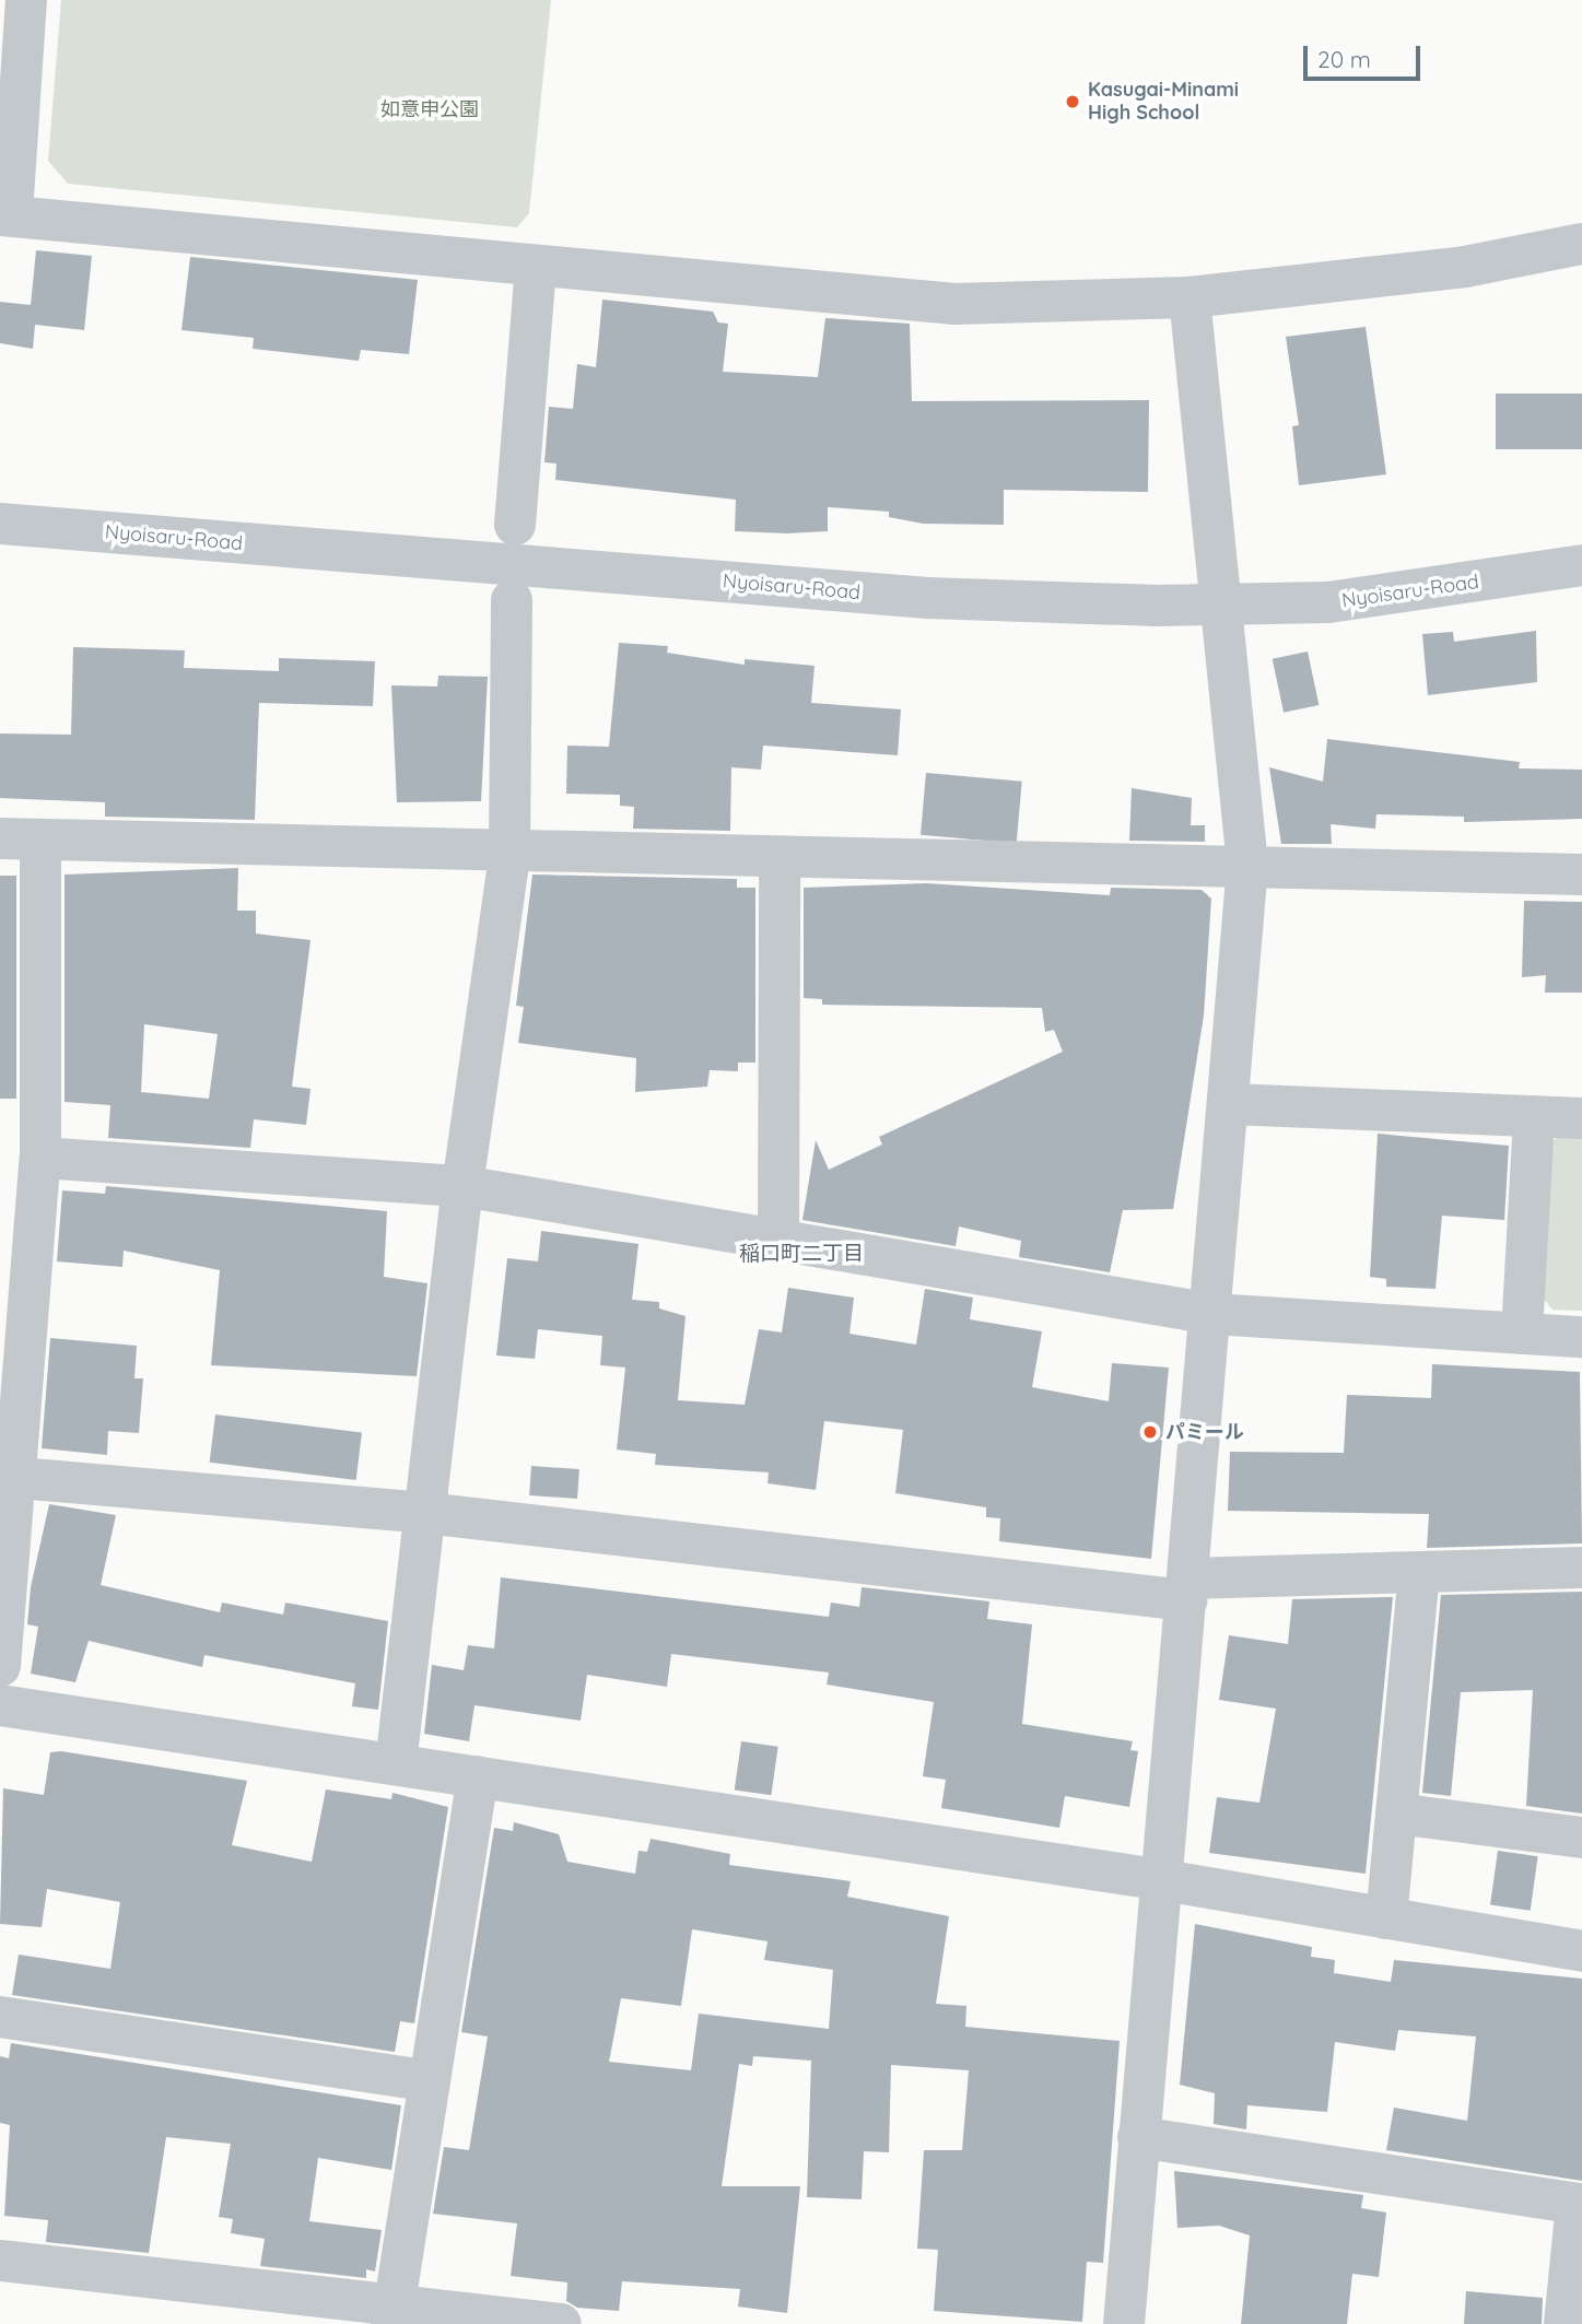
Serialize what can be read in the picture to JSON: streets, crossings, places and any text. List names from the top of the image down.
{
  "streets": {
    "street": ["Nyoisaru-Road"]
  },
  "districts": ["稲口町二丁目"],
  "parks": ["如意申公園"],
  "places": ["Kasugai-Minami High School", "パミール"],
  "scale_bar": "20 m"
}
